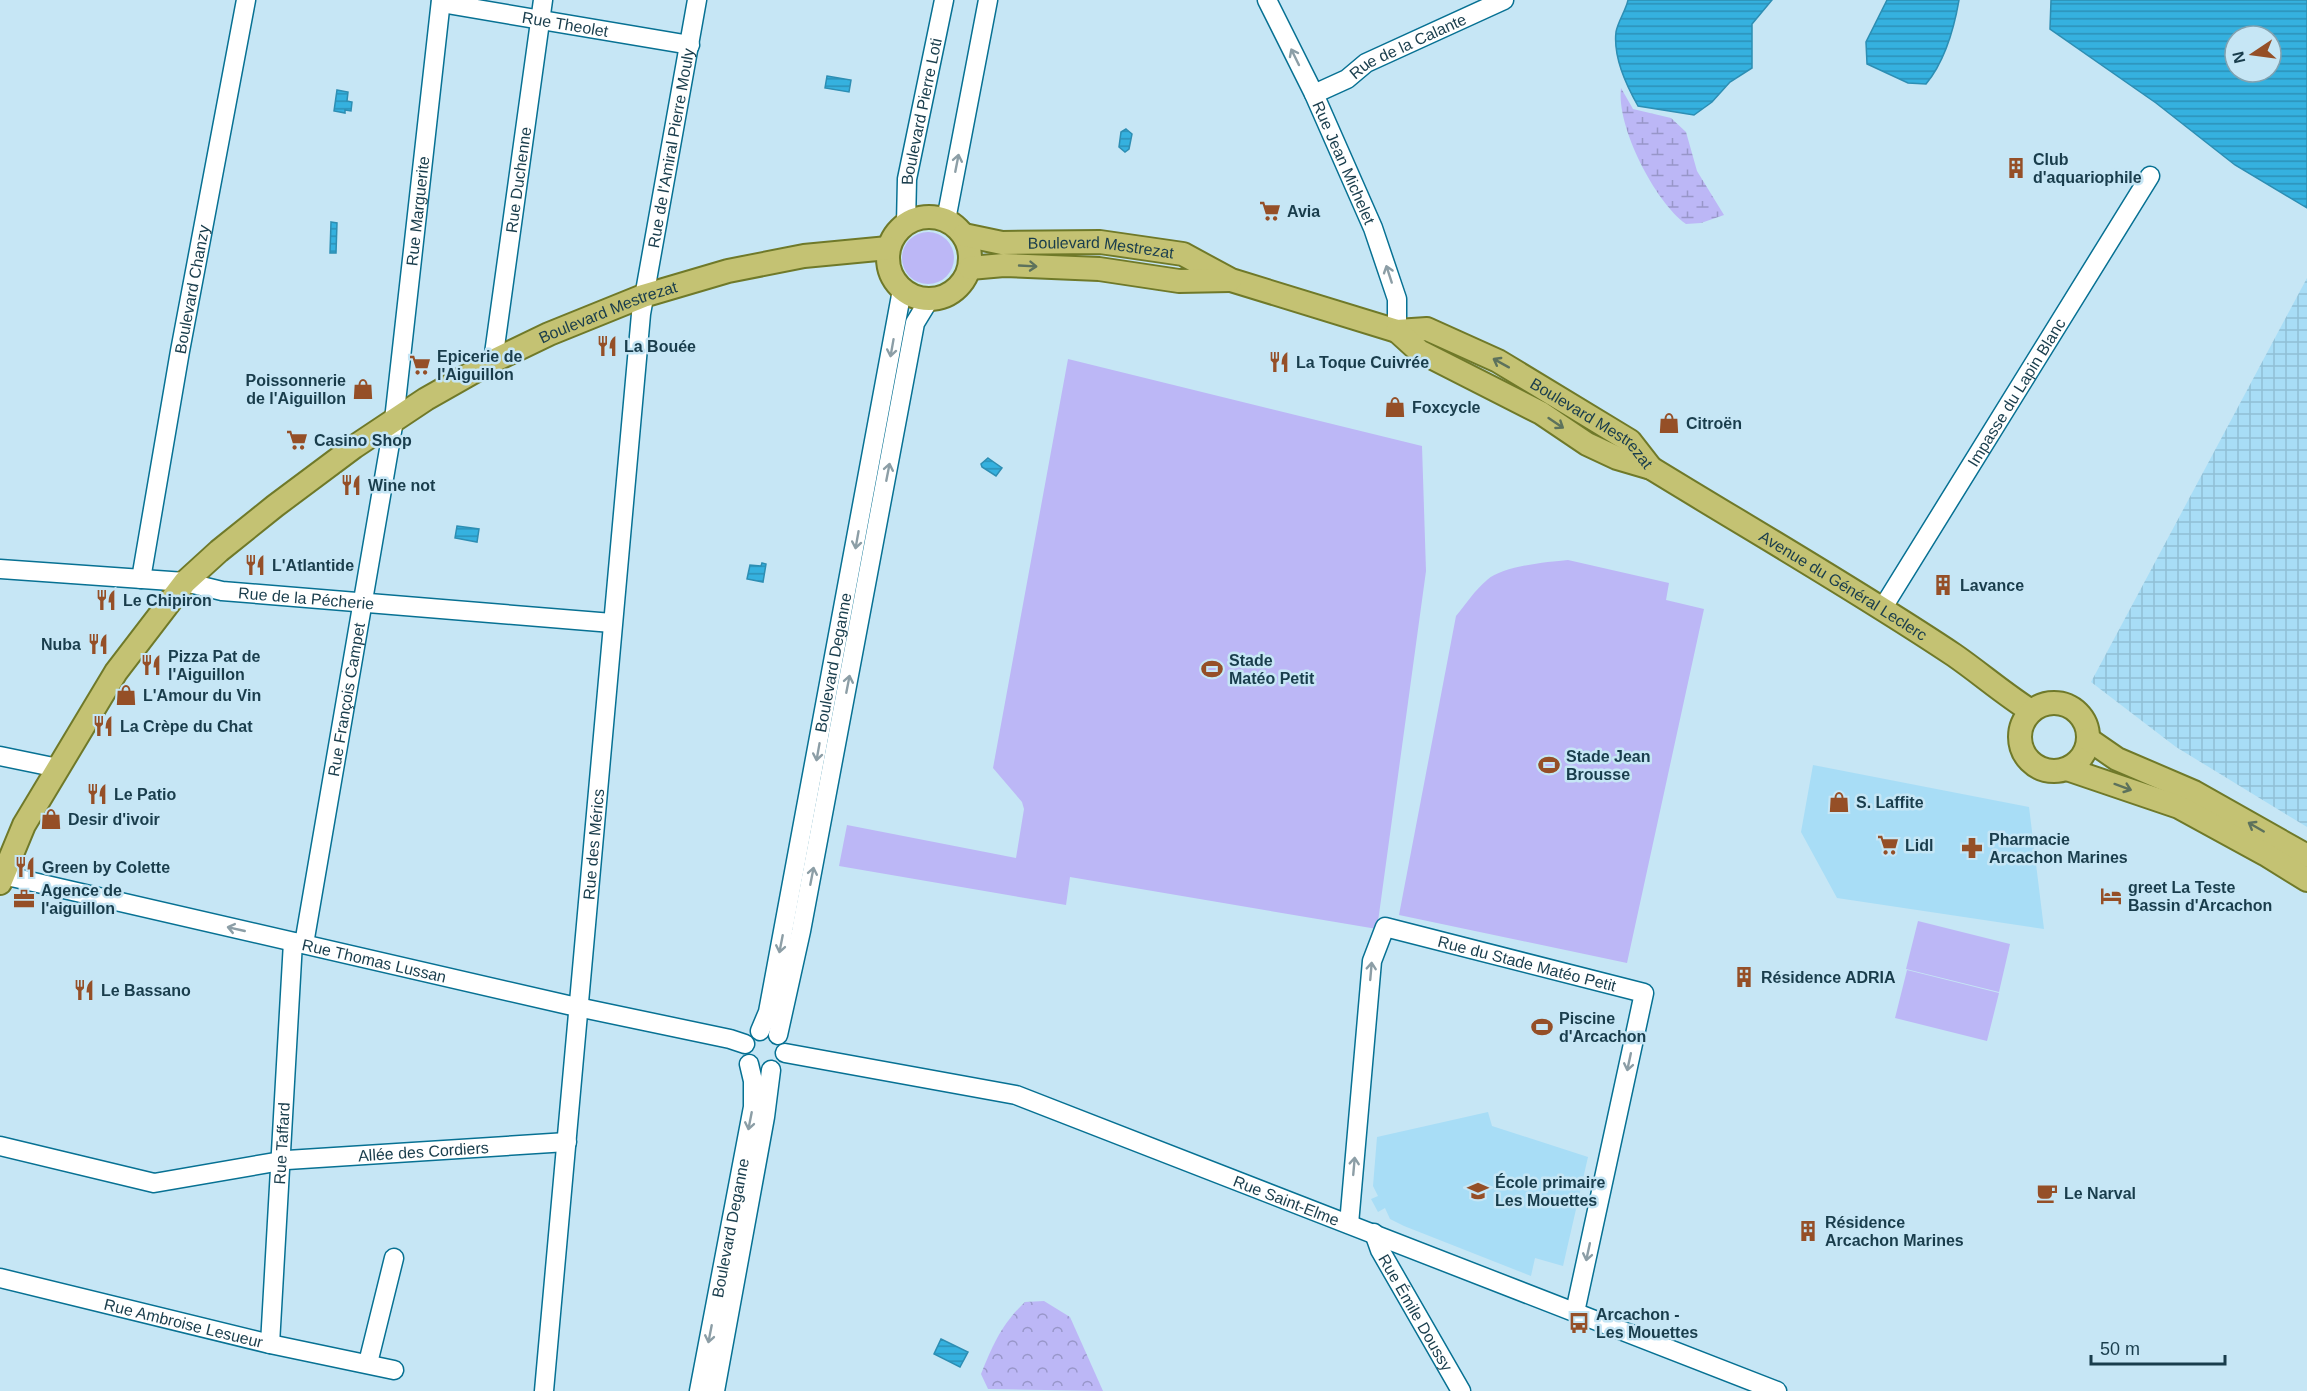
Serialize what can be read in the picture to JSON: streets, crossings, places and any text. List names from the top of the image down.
{
  "streets": {
    "main road": ["Boulevard Mestrezat", "Avenue du Général Leclerc"],
    "street": [
      "Rue Theolet",
      "Rue de la Calante",
      "Boulevard Pierre Loti",
      "Rue de l'Amiral Pierre Mouly",
      "Rue Jean Michelet",
      "Rue Duchenne",
      "Rue Marguerite",
      "Boulevard Chanzy",
      "Impasse du Lapin Blanc",
      "Rue de la Pécherie",
      "Boulevard Deganne",
      "Rue François Campet",
      "Rue des Mérics",
      "Rue Thomas Lussan",
      "Rue du Stade Matéo Petit",
      "Rue Taffard",
      "Allée des Cordiers",
      "Rue Saint-Elme",
      "Rue Émile Doussy",
      "Rue Ambroise Lesueur"
    ]
  },
  "crossings": [
    ["Rue Theolet", "Rue de l'Amiral Pierre Mouly"],
    ["Rue Theolet", "Rue Duchenne"],
    ["Rue Theolet", "Rue Marguerite"],
    ["Rue de la Calante", "Rue Jean Michelet"],
    ["Boulevard Pierre Loti", "Boulevard Mestrezat"],
    ["Boulevard Pierre Loti", "Boulevard Deganne"],
    ["Rue de l'Amiral Pierre Mouly", "Boulevard Mestrezat"],
    ["Rue de l'Amiral Pierre Mouly", "Rue des Mérics"],
    ["Rue Jean Michelet", "Boulevard Mestrezat"],
    ["Rue Duchenne", "Boulevard Mestrezat"],
    ["Rue Marguerite", "Boulevard Mestrezat"],
    ["Rue Marguerite", "Rue François Campet"],
    ["Boulevard Mestrezat", "Avenue du Général Leclerc"],
    ["Boulevard Mestrezat", "Rue de la Pécherie"],
    ["Boulevard Mestrezat", "Boulevard Deganne"],
    ["Boulevard Mestrezat", "Rue François Campet"],
    ["Boulevard Mestrezat", "Rue des Mérics"],
    ["Boulevard Mestrezat", "Rue Thomas Lussan"],
    ["Boulevard Chanzy", "Rue de la Pécherie"],
    ["Impasse du Lapin Blanc", "Avenue du Général Leclerc"],
    ["Rue de la Pécherie", "Rue François Campet"],
    ["Rue de la Pécherie", "Rue des Mérics"],
    ["Boulevard Deganne", "Rue Thomas Lussan"],
    ["Boulevard Deganne", "Rue Saint-Elme"],
    ["Rue François Campet", "Rue Thomas Lussan"],
    ["Rue François Campet", "Rue Taffard"],
    ["Rue des Mérics", "Rue Thomas Lussan"],
    ["Rue des Mérics", "Allée des Cordiers"],
    ["Rue Thomas Lussan", "Rue Taffard"],
    ["Rue Thomas Lussan", "Rue Saint-Elme"],
    ["Rue du Stade Matéo Petit", "Rue Saint-Elme"],
    ["Rue Taffard", "Allée des Cordiers"],
    ["Rue Taffard", "Rue Ambroise Lesueur"],
    ["Rue Saint-Elme", "Rue Émile Doussy"]
  ],
  "one_way": ["Rue Jean Michelet", "Rue Thomas Lussan"],
  "places": {
    "building": [
      "Club d'aquariophile",
      "Lavance",
      "Résidence ADRIA",
      "Résidence Arcachon Marines"
    ],
    "supermarket": [
      "Avia",
      "Epicerie de l'Aiguillon",
      "Casino Shop",
      "Lidl"
    ],
    "restaurant": [
      "La Bouée",
      "La Toque Cuivrée",
      "Wine not",
      "L'Atlantide",
      "Le Chipiron",
      "Nuba",
      "Pizza Pat de l'Aiguillon",
      "La Crèpe du Chat",
      "Le Patio",
      "Green by Colette",
      "Le Bassano"
    ],
    "shop": [
      "Poissonnerie de l'Aiguillon",
      "Foxcycle",
      "Citroën",
      "L'Amour du Vin",
      "S. Laffite",
      "Desir d'ivoir"
    ],
    "sports": ["Stade Matéo Petit", "Stade Jean Brousse", "Piscine d'Arcachon"],
    "pharmacy": ["Pharmacie Arcachon Marines"],
    "hotel": ["greet La Teste Bassin d'Arcachon"],
    "office": ["Agence de l'aiguillon"],
    "school or university": ["École primaire Les Mouettes"],
    "cafe": ["Le Narval"],
    "bus stop": ["Arcachon - Les Mouettes"]
  },
  "scale_bar": "50 m",
  "north": "left"
}
